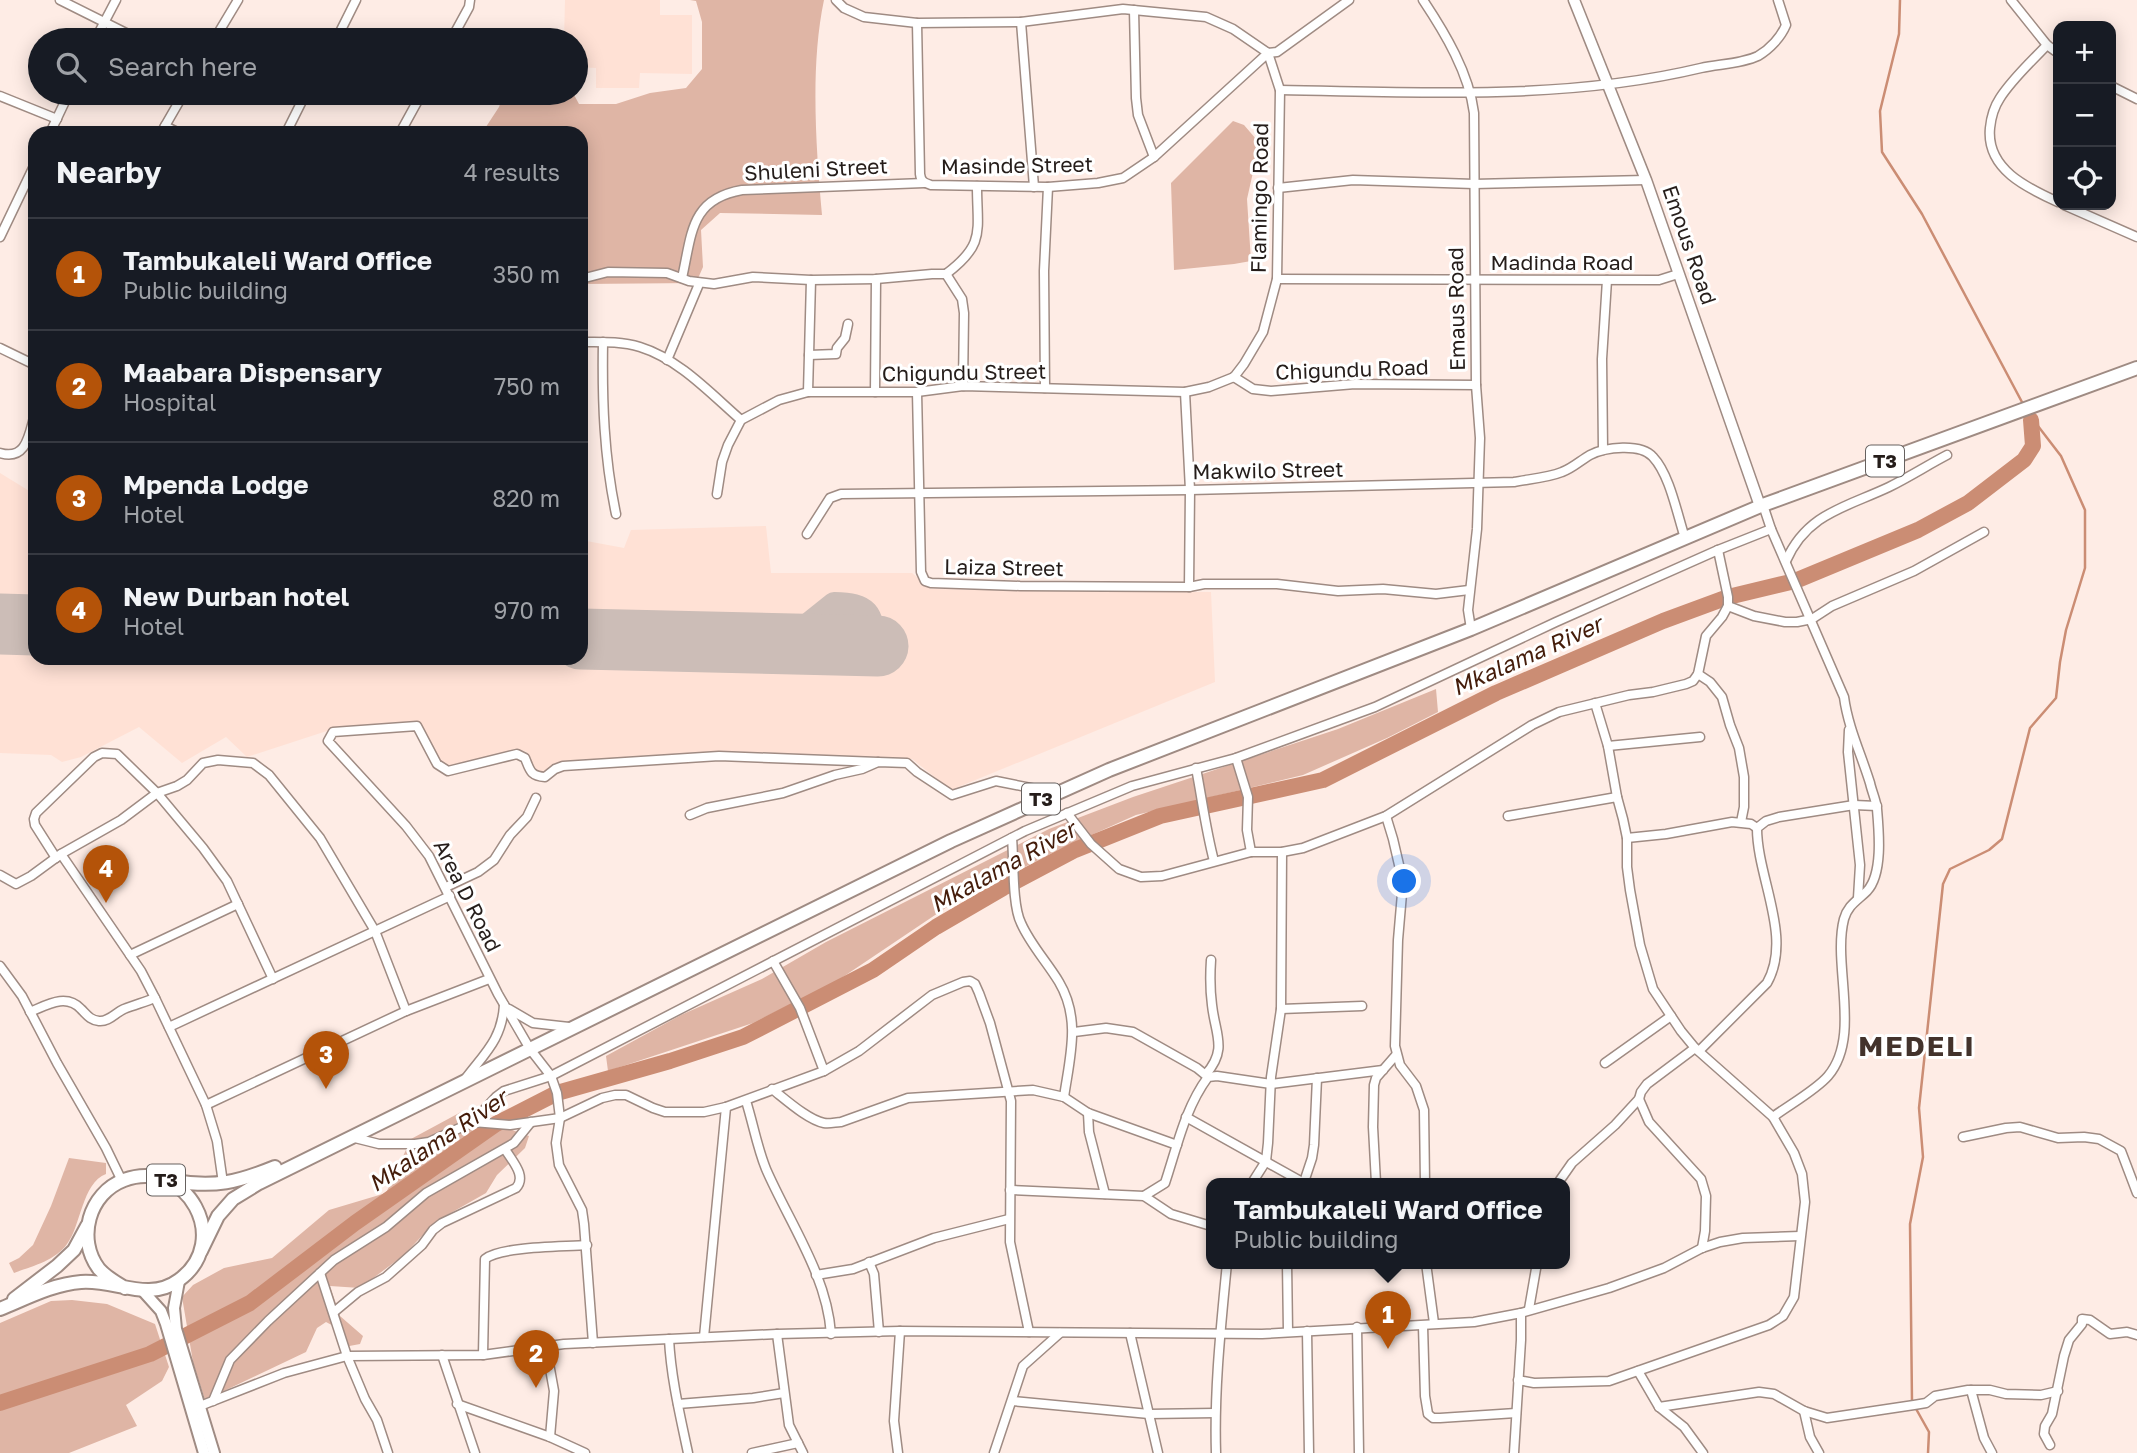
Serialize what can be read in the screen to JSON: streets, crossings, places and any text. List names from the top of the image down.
{
  "streets": {
    "highway": ["T3"],
    "street": [
      "Masinde Street",
      "Shuleni Street",
      "Flamingo Road",
      "Emous Road",
      "Madinda Road",
      "Emaus Road",
      "Chigundu Road",
      "Chigundu Street",
      "Makwilo Street",
      "Laiza Street",
      "Area D Road"
    ]
  },
  "crossings": [
    ["Masinde Street", "Shuleni Street"],
    ["Masinde Street", "Flamingo Road"],
    ["Flamingo Road", "Madinda Road"],
    ["Flamingo Road", "Chigundu Road"],
    ["Flamingo Road", "Chigundu Street"],
    ["Emous Road", "Madinda Road"],
    ["Emous Road", "T3"],
    ["Madinda Road", "Emaus Road"],
    ["Emaus Road", "Chigundu Road"],
    ["Emaus Road", "T3"],
    ["Emaus Road", "Makwilo Street"],
    ["Chigundu Road", "Chigundu Street"],
    ["Chigundu Street", "Laiza Street"],
    ["T3", "Makwilo Street"],
    ["T3", "Area D Road"],
    ["Makwilo Street", "Laiza Street"]
  ],
  "districts": ["MEDELI"],
  "water": ["Mkalama River"],
  "page": {
    "map_buttons": ["+", "−"],
    "search": "Search here",
    "heading": ["Nearby", "4 results"],
    "list": [
      {
        "mark": "1",
        "name": "Tambukaleli Ward Office",
        "note": "Public building",
        "value": "350 m"
      },
      {
        "mark": "2",
        "name": "Maabara Dispensary",
        "note": "Hospital",
        "value": "750 m"
      },
      {
        "mark": "3",
        "name": "Mpenda Lodge",
        "note": "Hotel",
        "value": "820 m"
      },
      {
        "mark": "4",
        "name": "New Durban hotel",
        "note": "Hotel",
        "value": "970 m"
      }
    ],
    "pins": [
      "4",
      "3",
      "1",
      "2"
    ],
    "popup": ["Tambukaleli Ward Office", "Public building"]
  }
}
